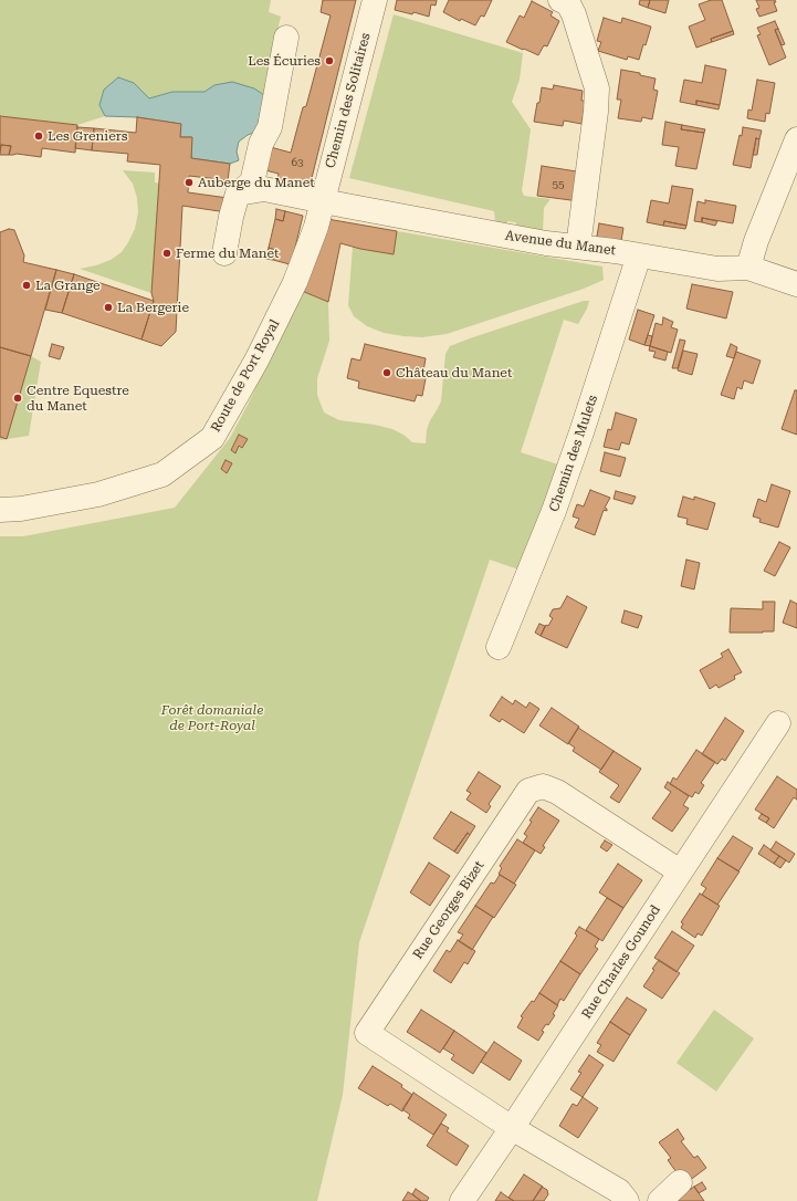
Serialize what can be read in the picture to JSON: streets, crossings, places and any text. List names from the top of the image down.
{
  "streets": {
    "street": [
      "Chemin des Solitaires",
      "Avenue du Manet",
      "Route de Port Royal",
      "Chemin des Mulets",
      "Rue Georges Bizet",
      "Rue Charles Gounod"
    ]
  },
  "crossings": [
    ["Chemin des Solitaires", "Avenue du Manet"],
    ["Chemin des Solitaires", "Route de Port Royal"],
    ["Avenue du Manet", "Route de Port Royal"],
    ["Avenue du Manet", "Chemin des Mulets"],
    ["Rue Georges Bizet", "Rue Charles Gounod"]
  ],
  "parks": ["Forêt domaniale de Port-Royal"],
  "places": [
    "Les Écuries",
    "Les Greniers",
    "Auberge du Manet",
    "Ferme du Manet",
    "La Grange",
    "La Bergerie",
    "Château du Manet",
    "Centre Equestre du Manet"
  ],
  "house_numbers": ["63", "55"]
}
